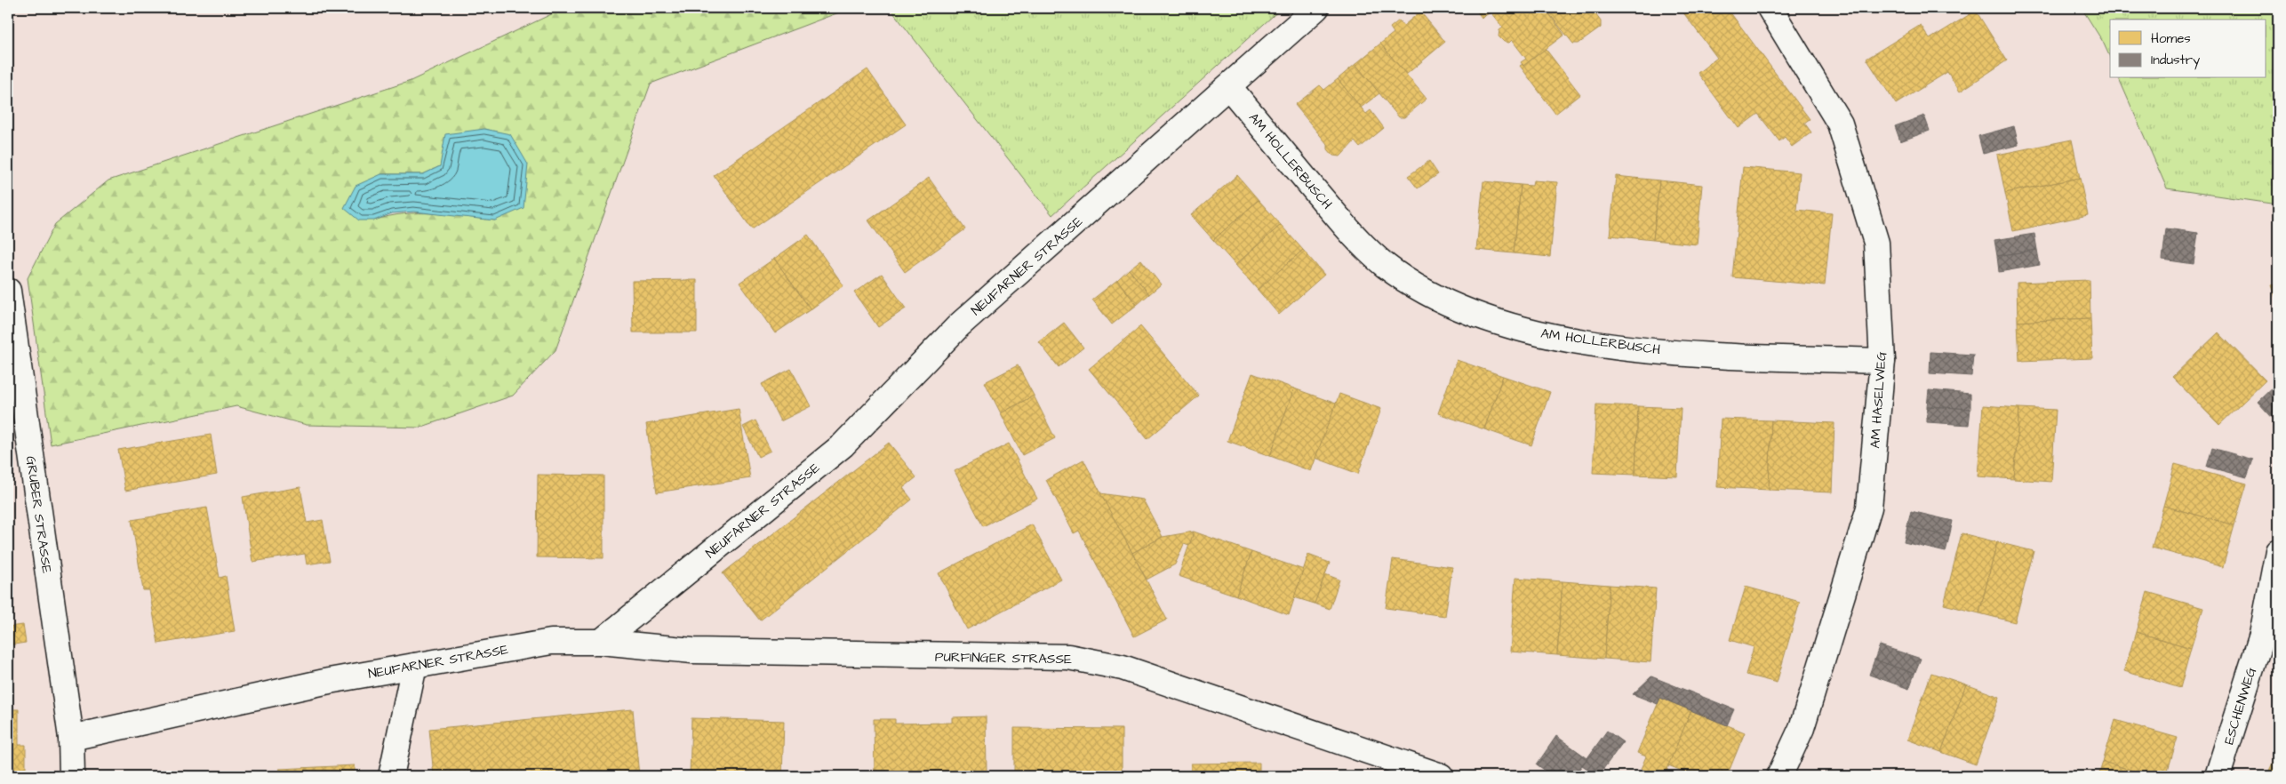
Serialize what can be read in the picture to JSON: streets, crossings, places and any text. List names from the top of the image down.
{
  "streets": {
    "street": [
      "AM HOLLERBUSCH",
      "NEUFARNER STRASSE",
      "AM HASELWEG",
      "GRUBER STRASSE",
      "PURFINGER STRASSE",
      "ESCHENWEG"
    ]
  },
  "crossings": [
    ["AM HOLLERBUSCH", "NEUFARNER STRASSE"],
    ["AM HOLLERBUSCH", "AM HASELWEG"],
    ["NEUFARNER STRASSE", "GRUBER STRASSE"],
    ["NEUFARNER STRASSE", "PURFINGER STRASSE"]
  ],
  "legend": ["Homes", "Industry"]
}
